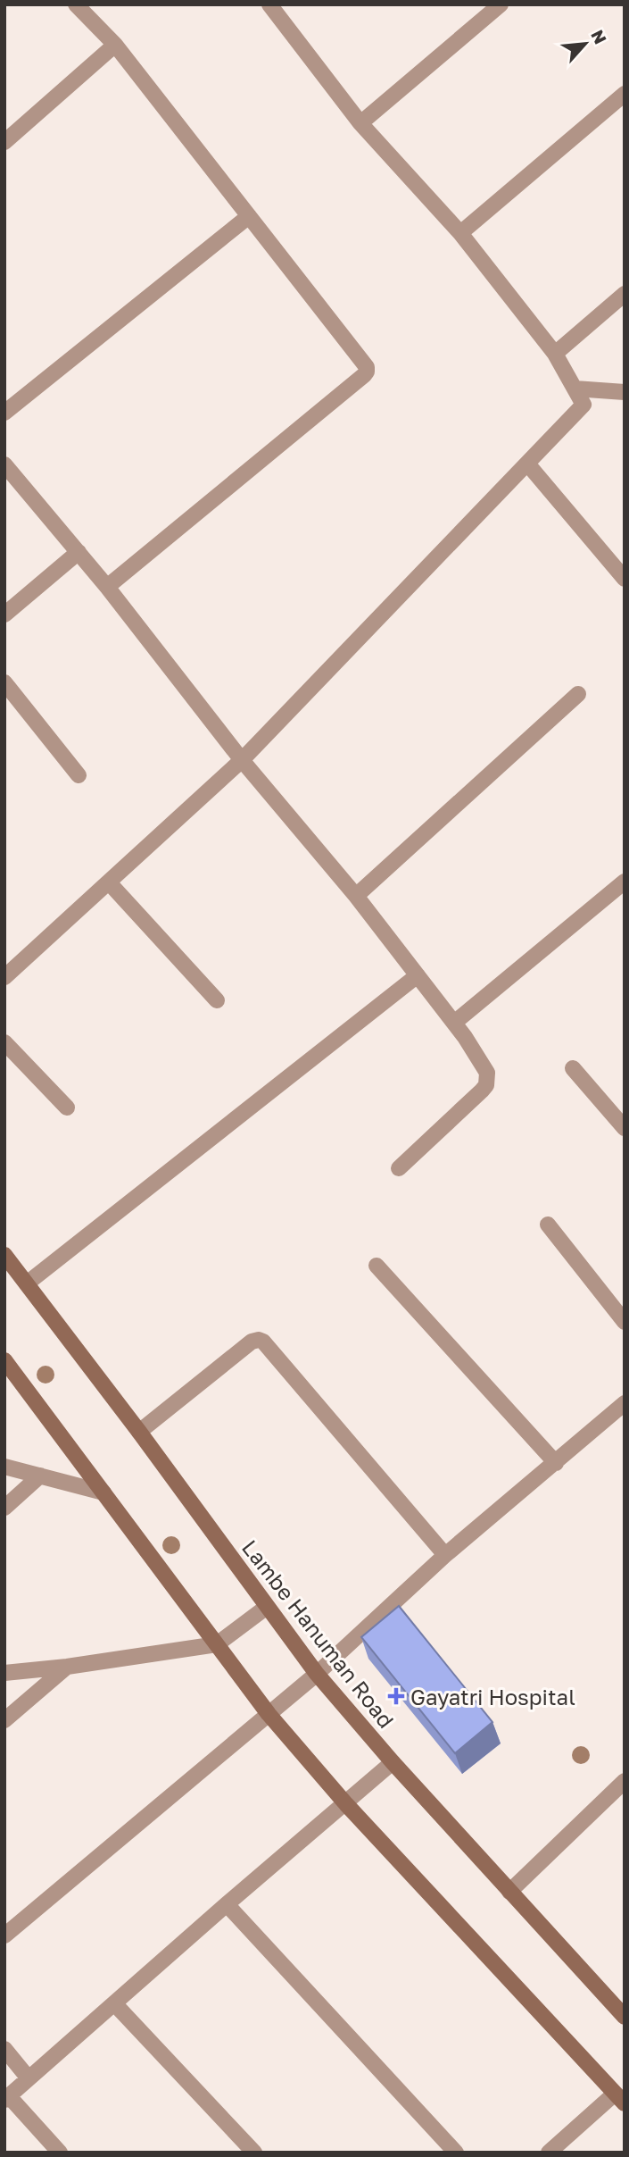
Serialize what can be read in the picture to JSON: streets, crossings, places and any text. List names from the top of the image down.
{
  "streets": {
    "main road": ["Lambe Hanuman Road"]
  },
  "places": {
    "health": ["Gayatri Hospital"]
  },
  "north": "top right"
}
